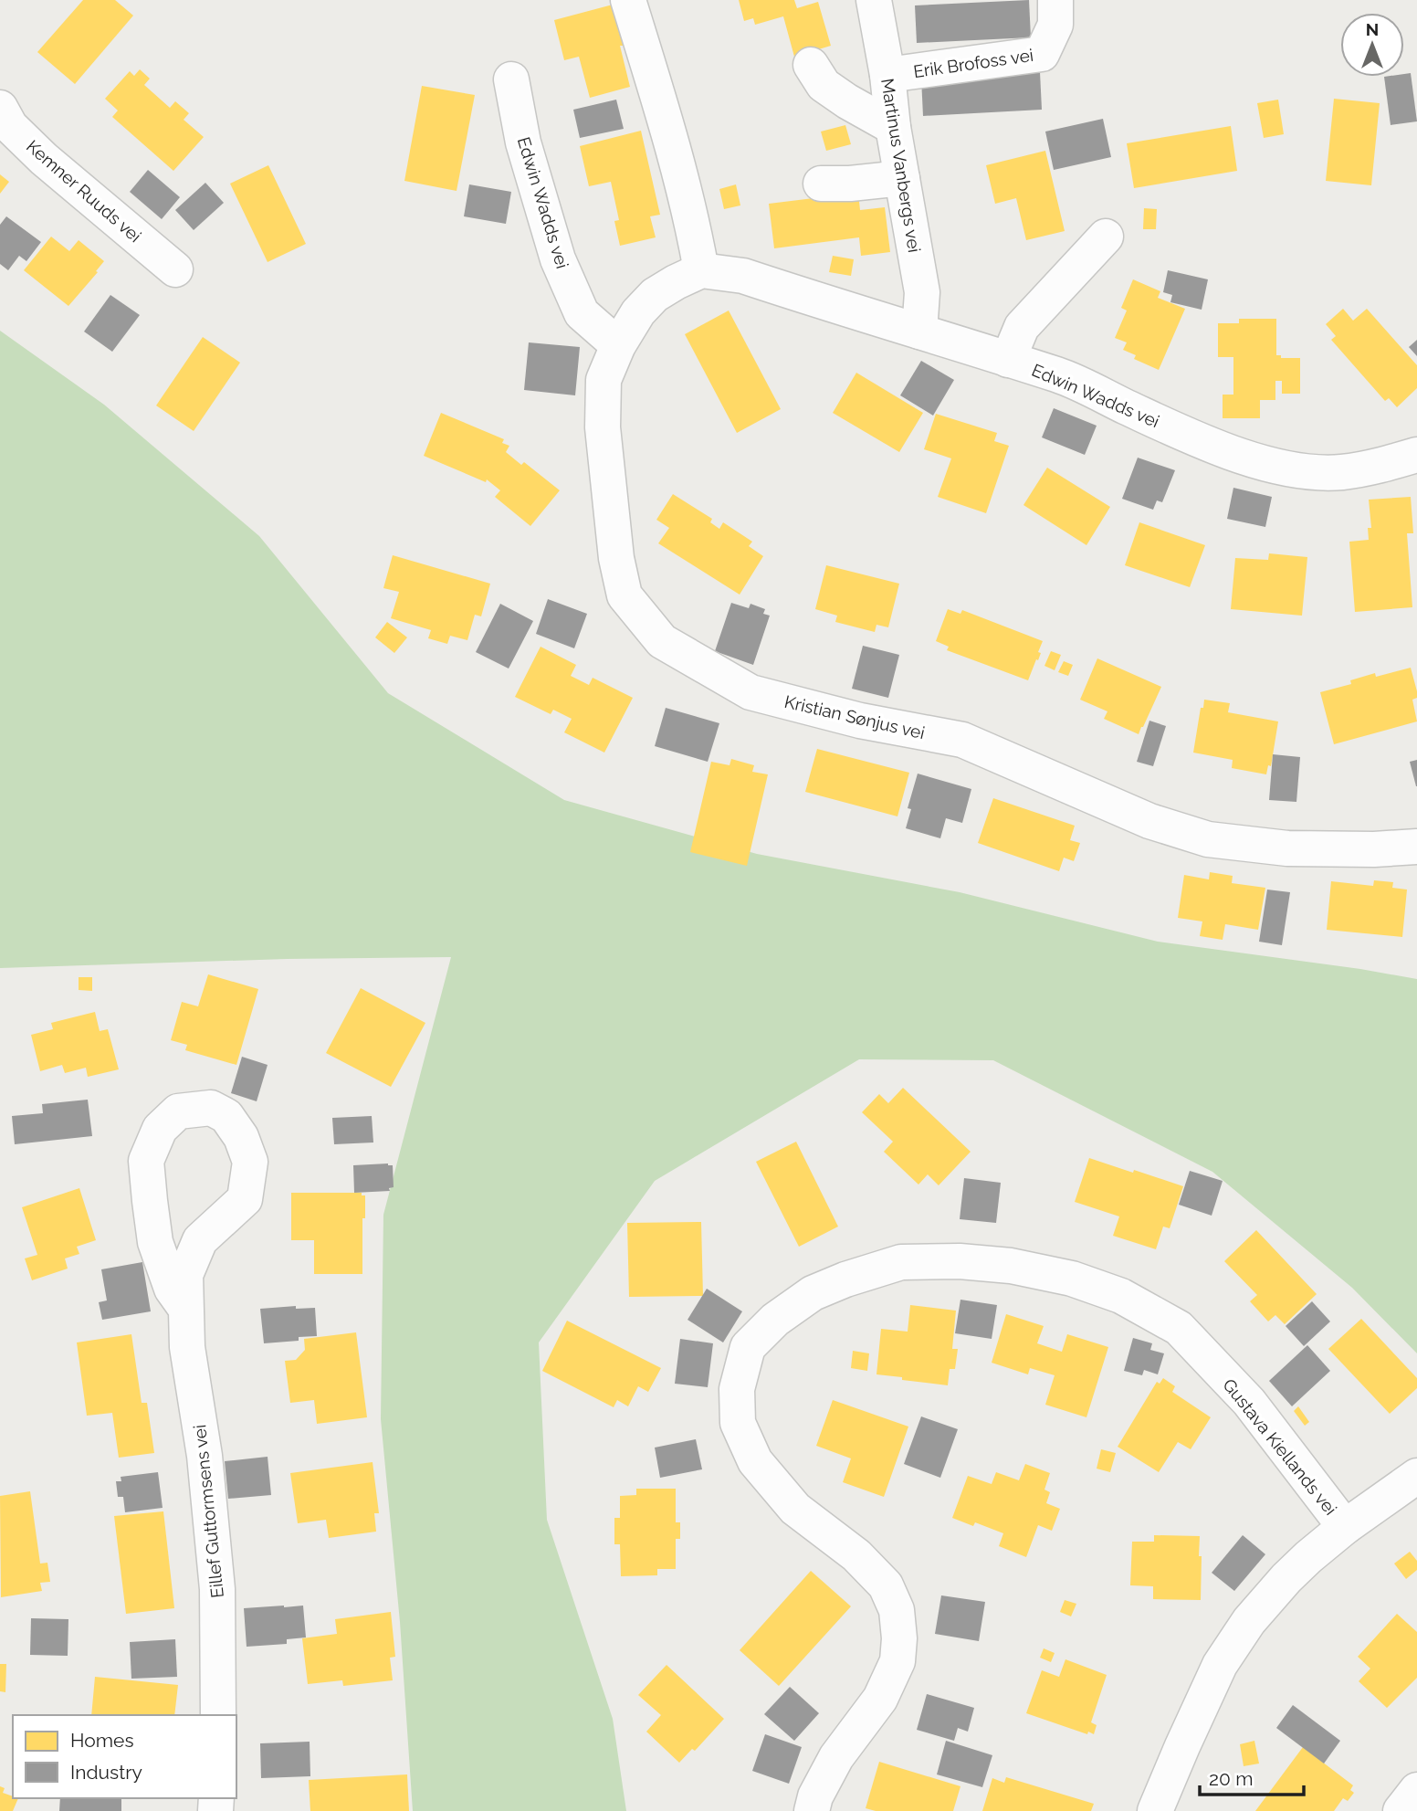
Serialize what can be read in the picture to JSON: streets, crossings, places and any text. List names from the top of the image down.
{
  "streets": {
    "street": [
      "Erik Brofoss vei",
      "Martinus Vanbergs vei",
      "Kemner Ruuds vei",
      "Edwin Wadds vei",
      "Kristian Sønjus vei",
      "Gustava Kiellands vei",
      "Eillef Guttormsens vei"
    ]
  },
  "crossings": [
    ["Erik Brofoss vei", "Martinus Vanbergs vei"],
    ["Martinus Vanbergs vei", "Edwin Wadds vei"],
    ["Edwin Wadds vei", "Kristian Sønjus vei"]
  ],
  "legend": ["Homes", "Industry"],
  "scale_bar": "20 m",
  "north": "top"
}
